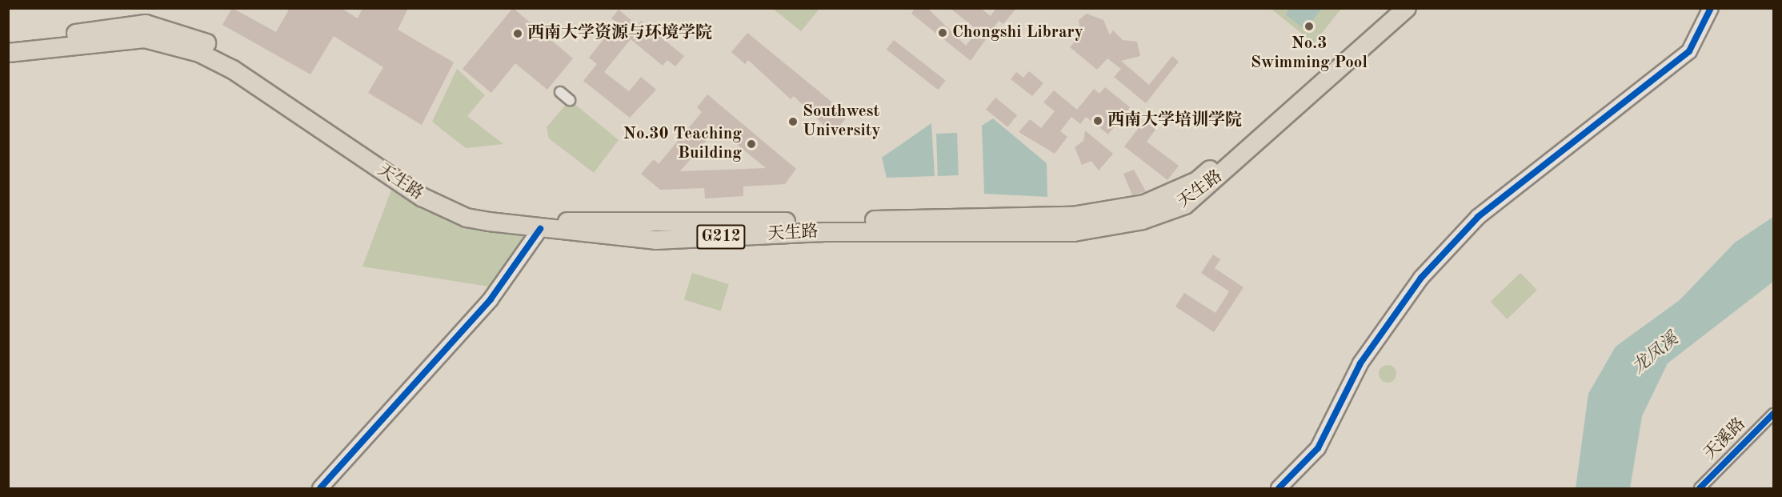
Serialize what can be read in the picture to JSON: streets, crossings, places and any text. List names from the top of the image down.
{
  "streets": {
    "highway": ["天生路", "G212"],
    "street": ["天溪路"]
  },
  "water": ["龙凤溪"],
  "places": [
    "No.3 Swimming Pool",
    "Chongshi Library",
    "西南大学资源与环境学院",
    "西南大学培训学院",
    "Southwest University",
    "No.30 Teaching Building"
  ]
}
